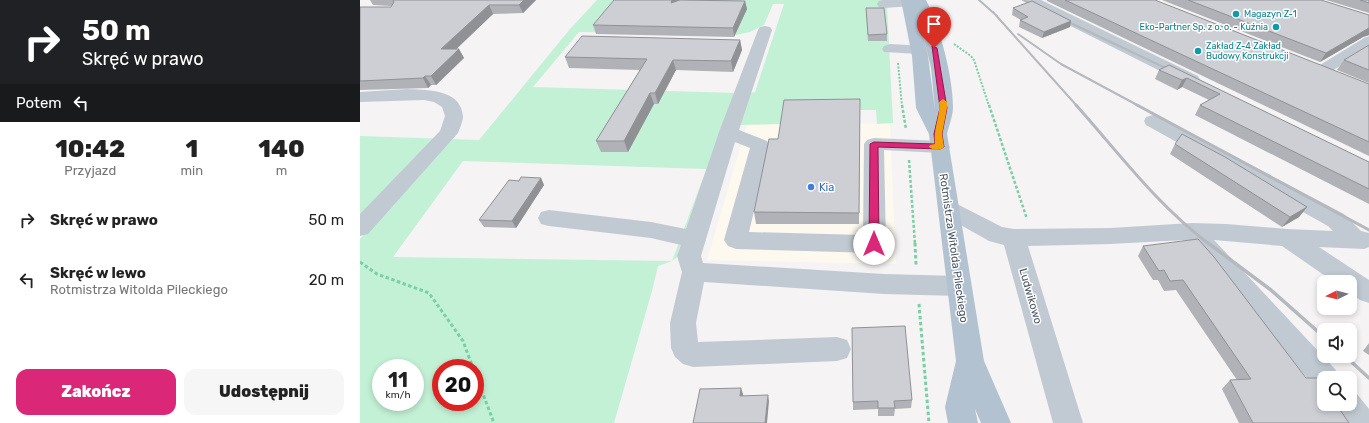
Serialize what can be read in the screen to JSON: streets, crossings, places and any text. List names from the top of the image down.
{
  "streets": {
    "main road": ["Rotmistrza Witolda Pileckiego"],
    "street": ["Ludwikowo"]
  },
  "places": [
    "Magazyn Z-1",
    "Eko-Partner Sp. z o. o. - Kuźnia",
    "Zakład Z-4 Zakład Budowy Konstrukcji",
    "Kia"
  ],
  "north": "left",
  "page": {
    "turn": ["50 m", "Skręć w prawo"],
    "then": "Potem",
    "eta": [
      "10:42",
      "Przyjazd",
      "1",
      "min",
      "140",
      "m"
    ],
    "list": [
      {
        "name": "Skręć w prawo",
        "value": "50 m"
      },
      {
        "name": "Skręć w lewo",
        "note": "Rotmistrza Witolda Pileckiego",
        "value": "20 m"
      }
    ],
    "speed": "11 km/h",
    "limit": "20",
    "buttons": ["Zakończ", "Udostępnij"]
  }
}
